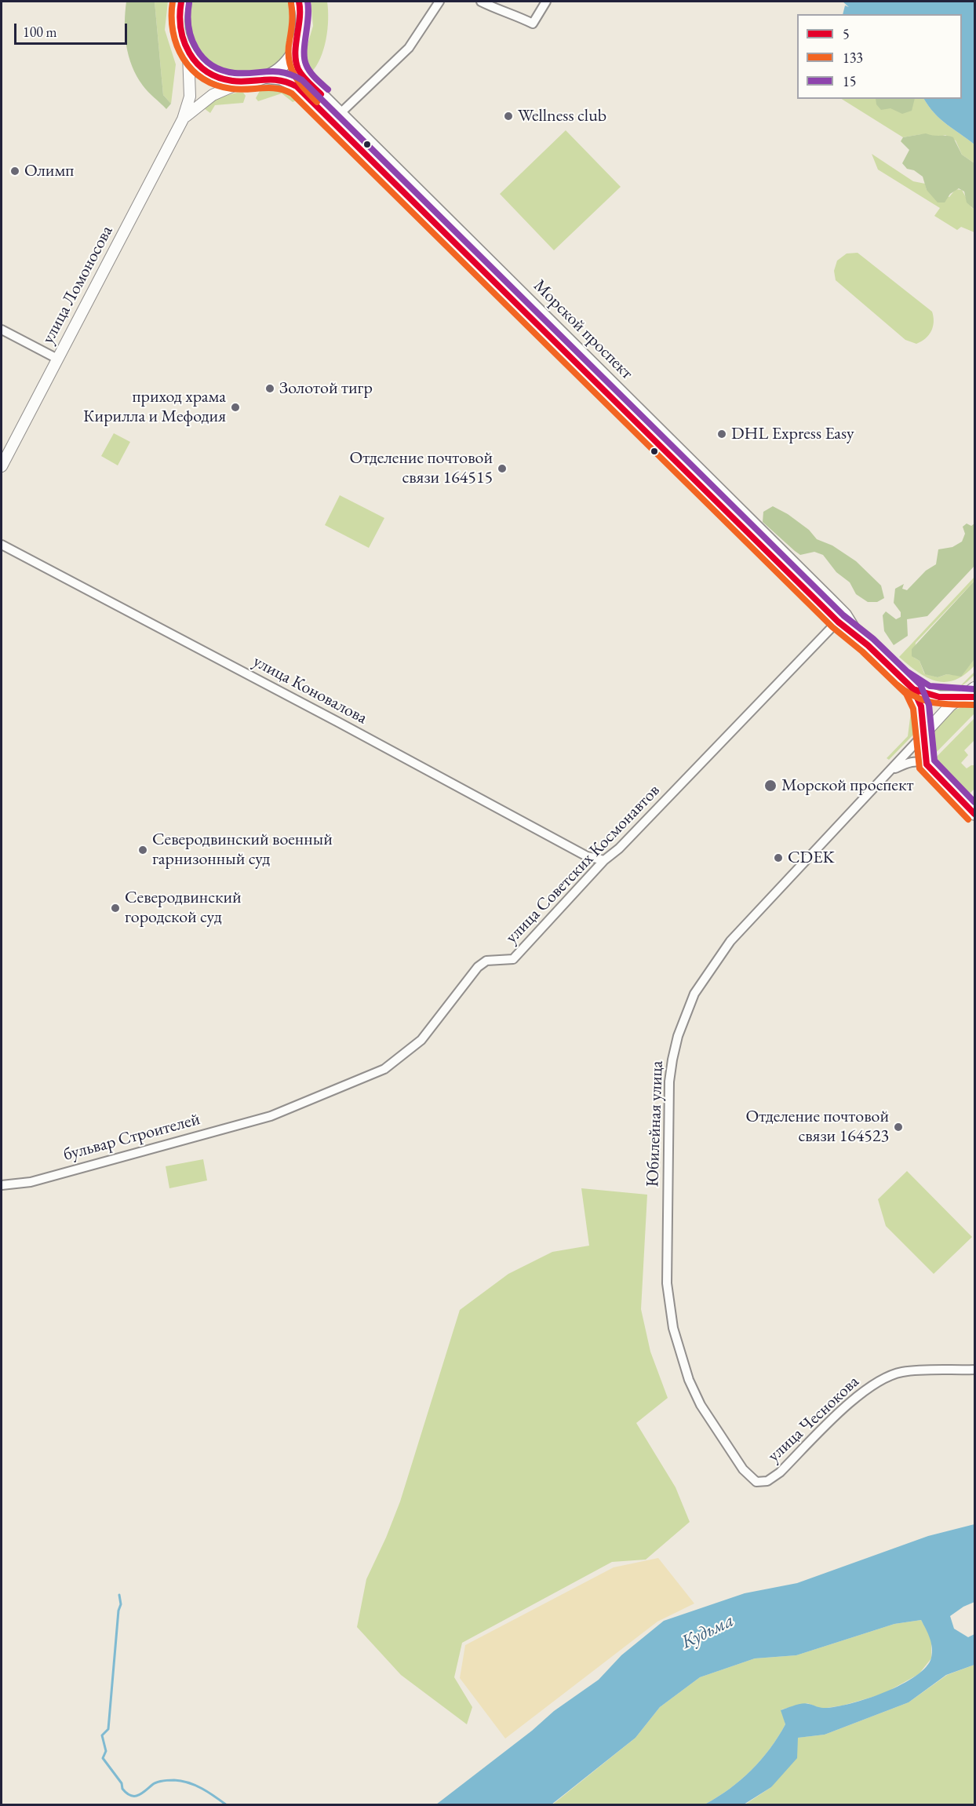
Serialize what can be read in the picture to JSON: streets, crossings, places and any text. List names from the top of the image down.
{
  "streets": {
    "main road": ["Морской проспект"],
    "street": [
      "улица Ломоносова",
      "улица Коновалова",
      "улица Советских Космонавтов",
      "Юбилейная улица",
      "бульвар Строителей",
      "улица Чеснокова"
    ]
  },
  "crossings": [
    ["Морской проспект", "улица Советских Космонавтов"],
    ["Морской проспект", "Юбилейная улица"],
    ["улица Коновалова", "улица Советских Космонавтов"],
    ["улица Советских Космонавтов", "бульвар Строителей"],
    ["Юбилейная улица", "улица Чеснокова"]
  ],
  "water": ["Кудьма"],
  "places": [
    "Wellness club",
    "Олимп",
    "Золотой тигр",
    "приход храма Кирилла и Мефодия",
    "DHL Express Easy",
    "Отделение почтовой связи 164515",
    "Морской проспект",
    "Северодвинский военный гарнизонный суд",
    "CDEK",
    "Северодвинский городской суд",
    "Отделение почтовой связи 164523"
  ],
  "lines": ["transit line 5", "transit line 133", "transit line 15"],
  "legend": ["5", "133", "15"],
  "scale_bar": "100 m"
}
